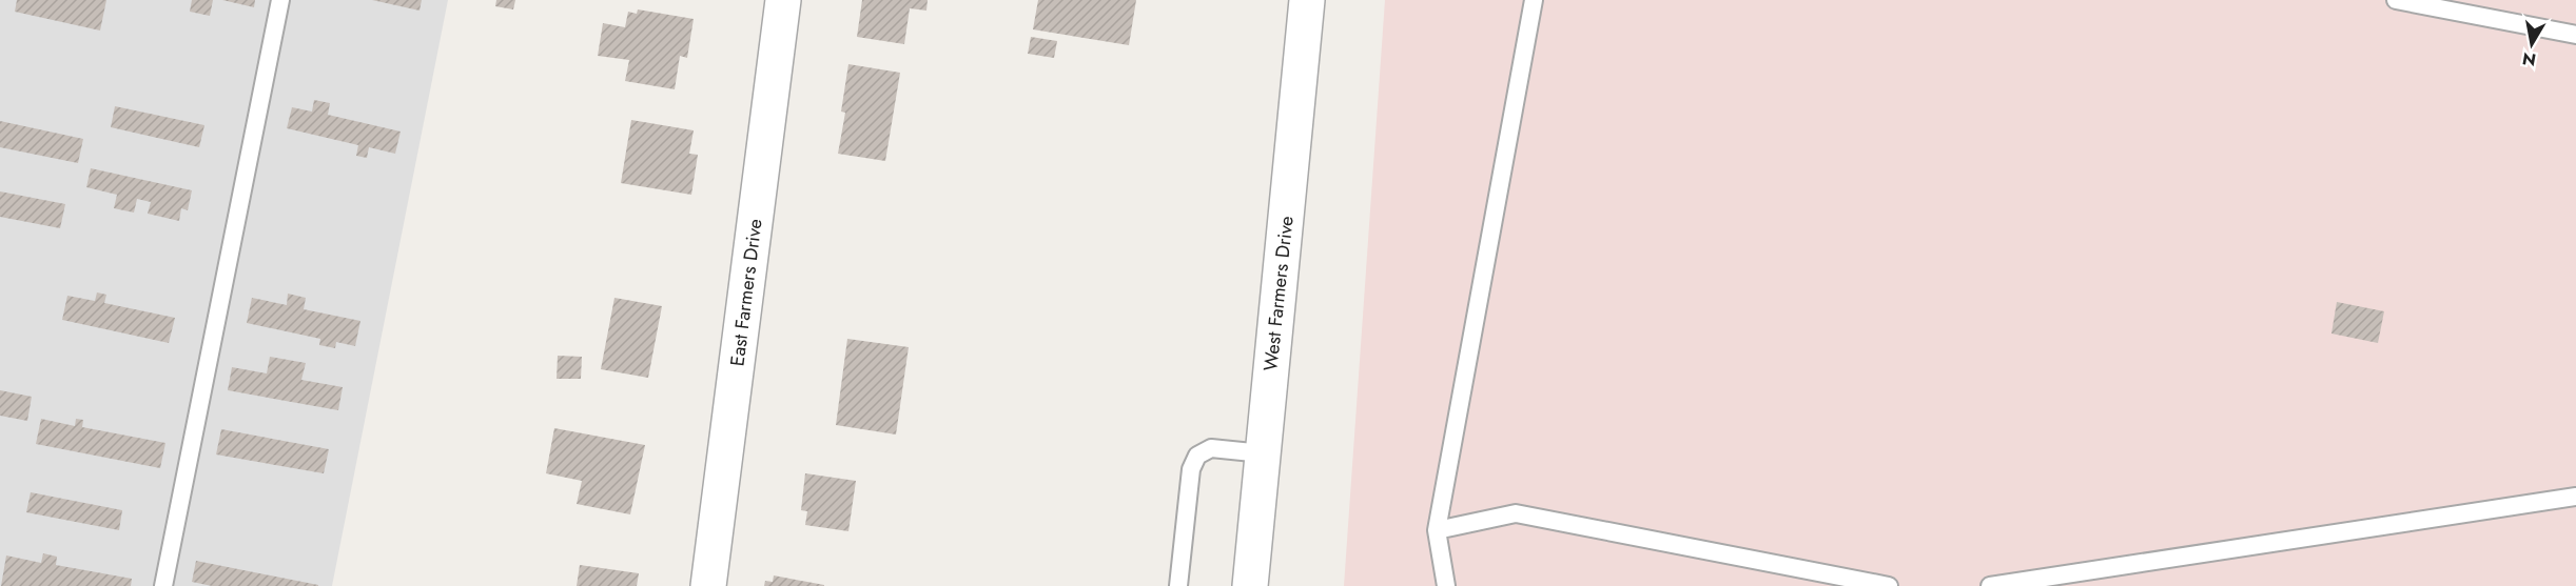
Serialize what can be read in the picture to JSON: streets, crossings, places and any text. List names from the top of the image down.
{
  "streets": {
    "street": ["East Farmers Drive", "West Farmers Drive"]
  },
  "north": "bottom"
}
